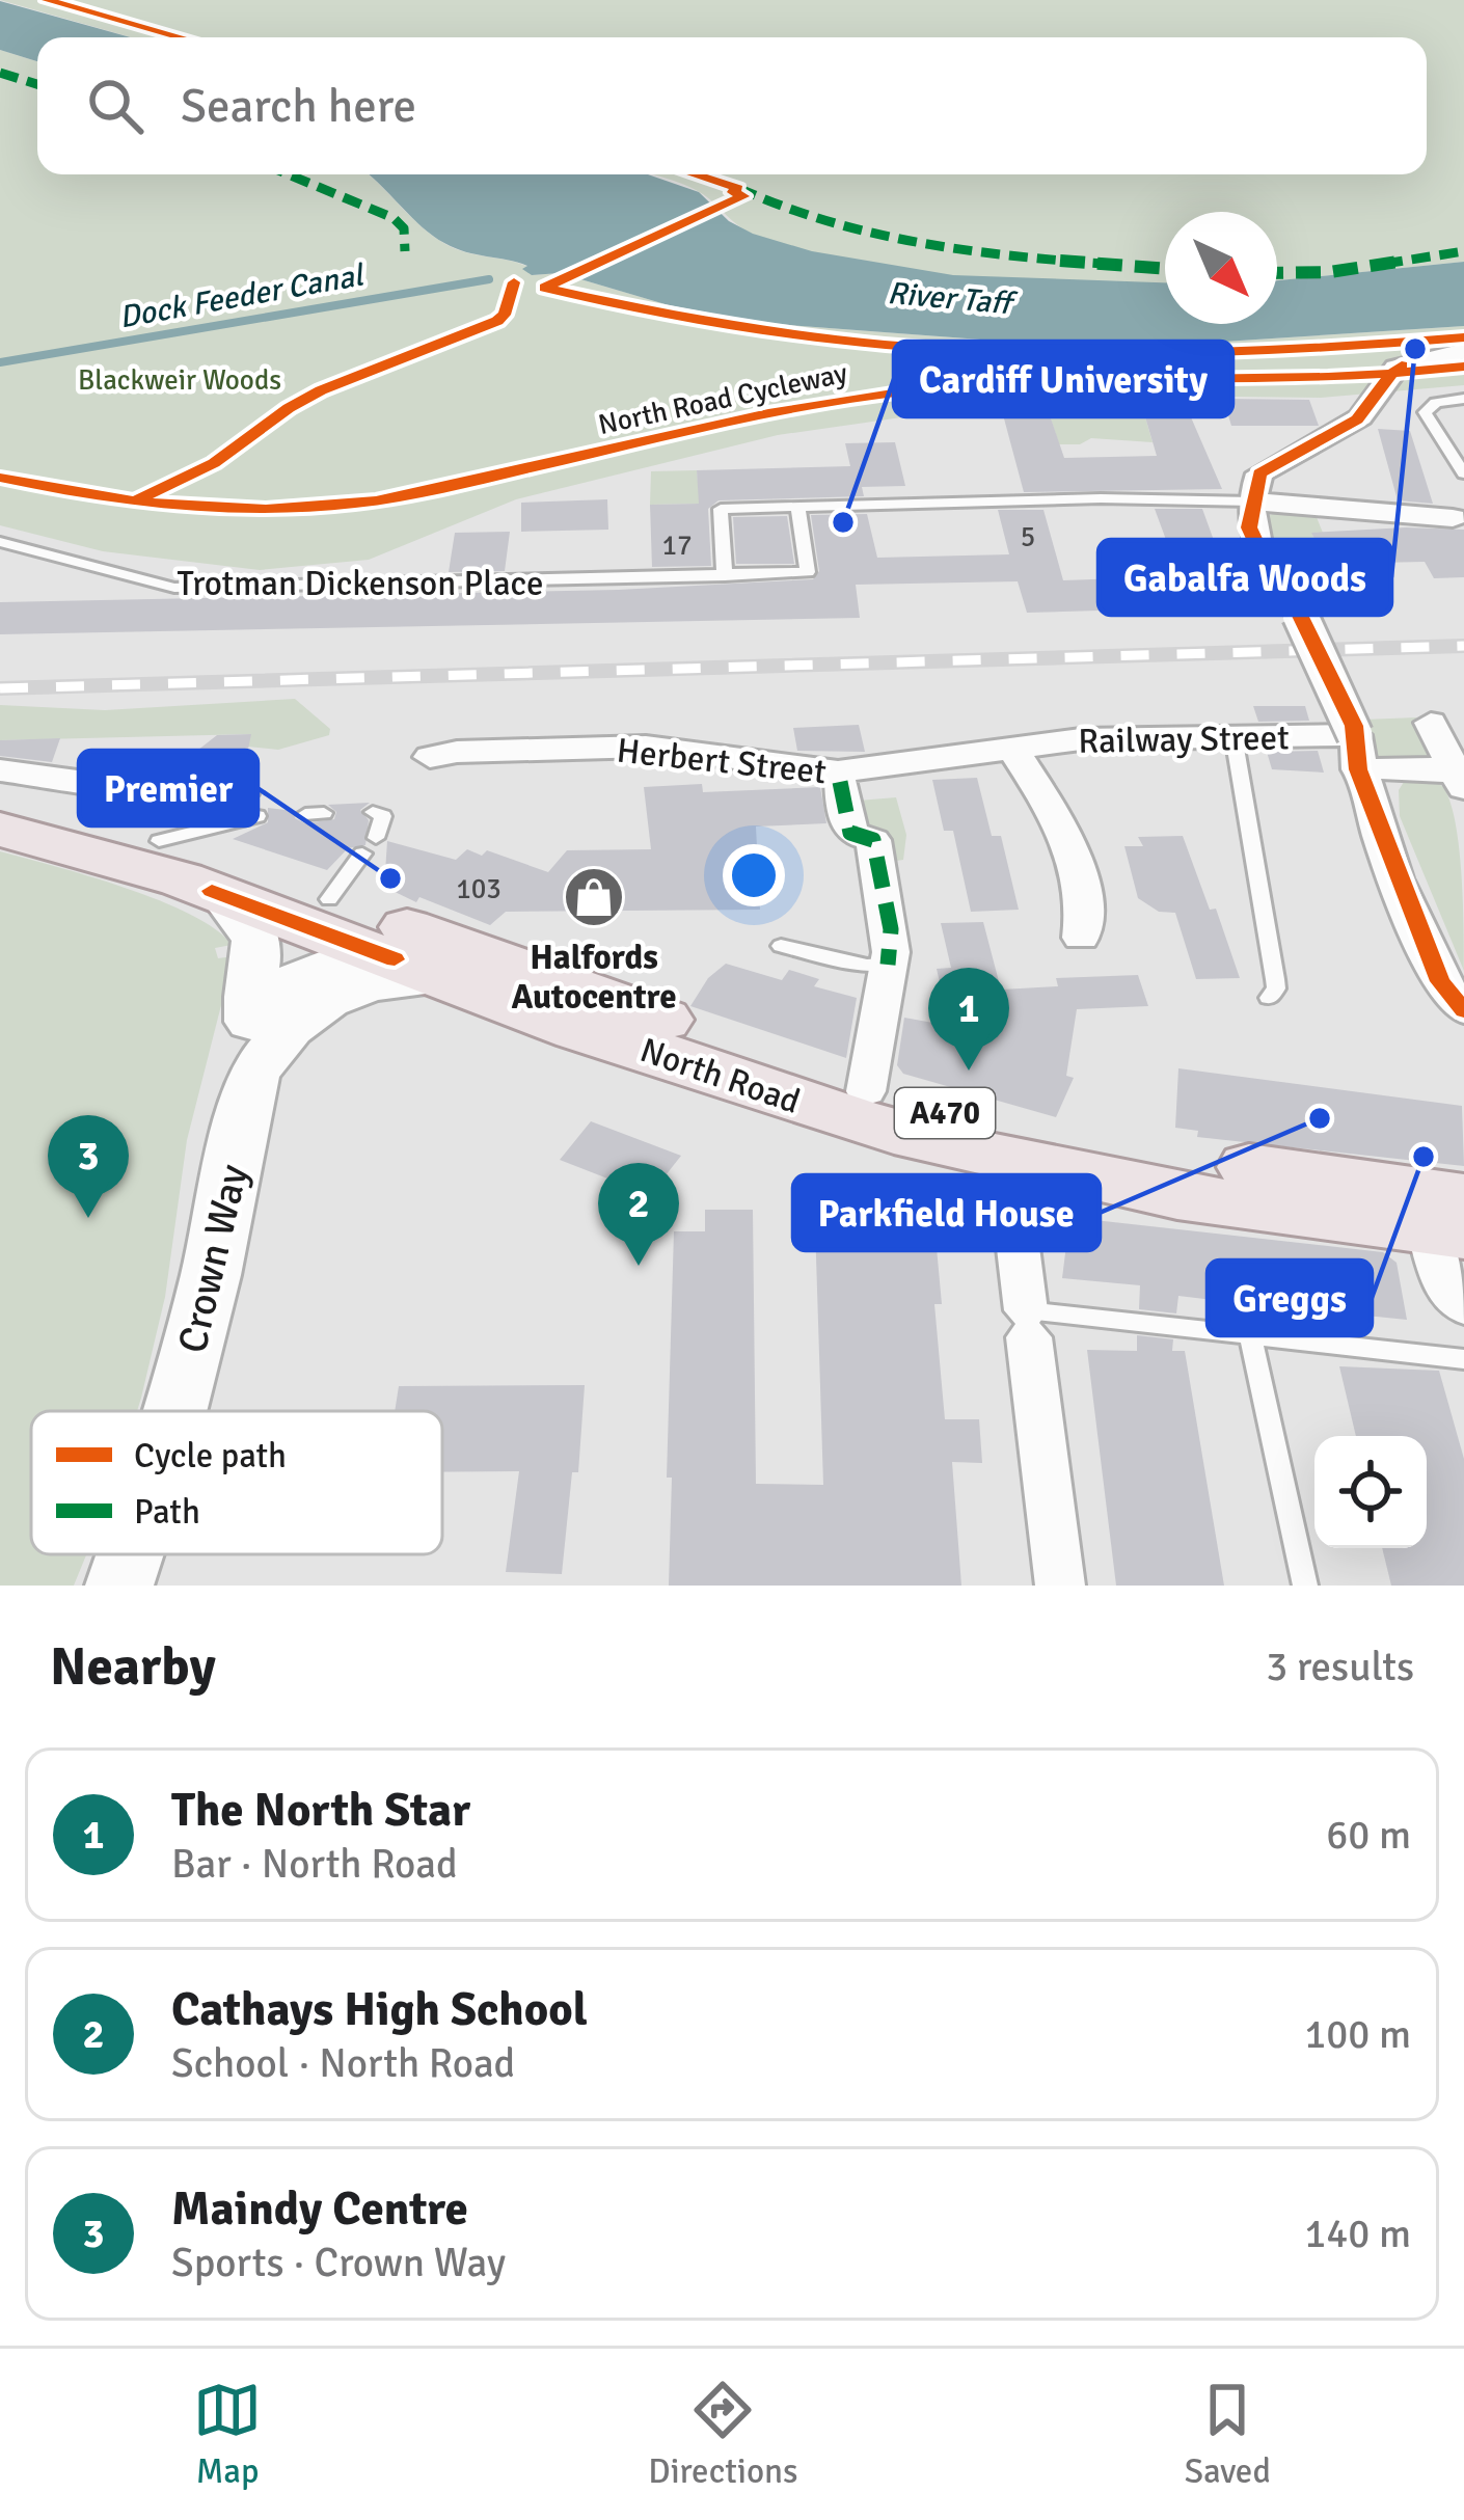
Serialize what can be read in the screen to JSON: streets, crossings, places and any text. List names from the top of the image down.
{
  "streets": {
    "main road": ["North Road", "A470"],
    "street": ["Railway Street", "Herbert Street", "Crown Way"],
    "lane": ["Trotman Dickenson Place"],
    "cycle path": ["North Road Cycleway"]
  },
  "crossings": [
    ["Railway Street", "Herbert Street"],
    ["North Road", "Crown Way"]
  ],
  "water": ["Dock Feeder Canal", "River Taff"],
  "parks": ["Blackweir Woods"],
  "places": {
    "other": [
      "Gabalfa Woods",
      "Cardiff University",
      "Premier",
      "Parkfield House",
      "Greggs"
    ],
    "shop": ["Halfords Autocentre"]
  },
  "house_numbers": ["5", "17", "103"],
  "legend": ["Cycle path", "Path"],
  "north": "bottom right",
  "page": {
    "search": "Search here",
    "pins": ["1", "3", "2"],
    "heading": ["Nearby", "3 results"],
    "list": [
      {
        "mark": "1",
        "name": "The North Star",
        "note": "Bar · North Road",
        "value": "60 m"
      },
      {
        "mark": "2",
        "name": "Cathays High School",
        "note": "School · North Road",
        "value": "100 m"
      },
      {
        "mark": "3",
        "name": "Maindy Centre",
        "note": "Sports · Crown Way",
        "value": "140 m"
      }
    ],
    "nav": ["Map", "Directions", "Saved"]
  }
}
